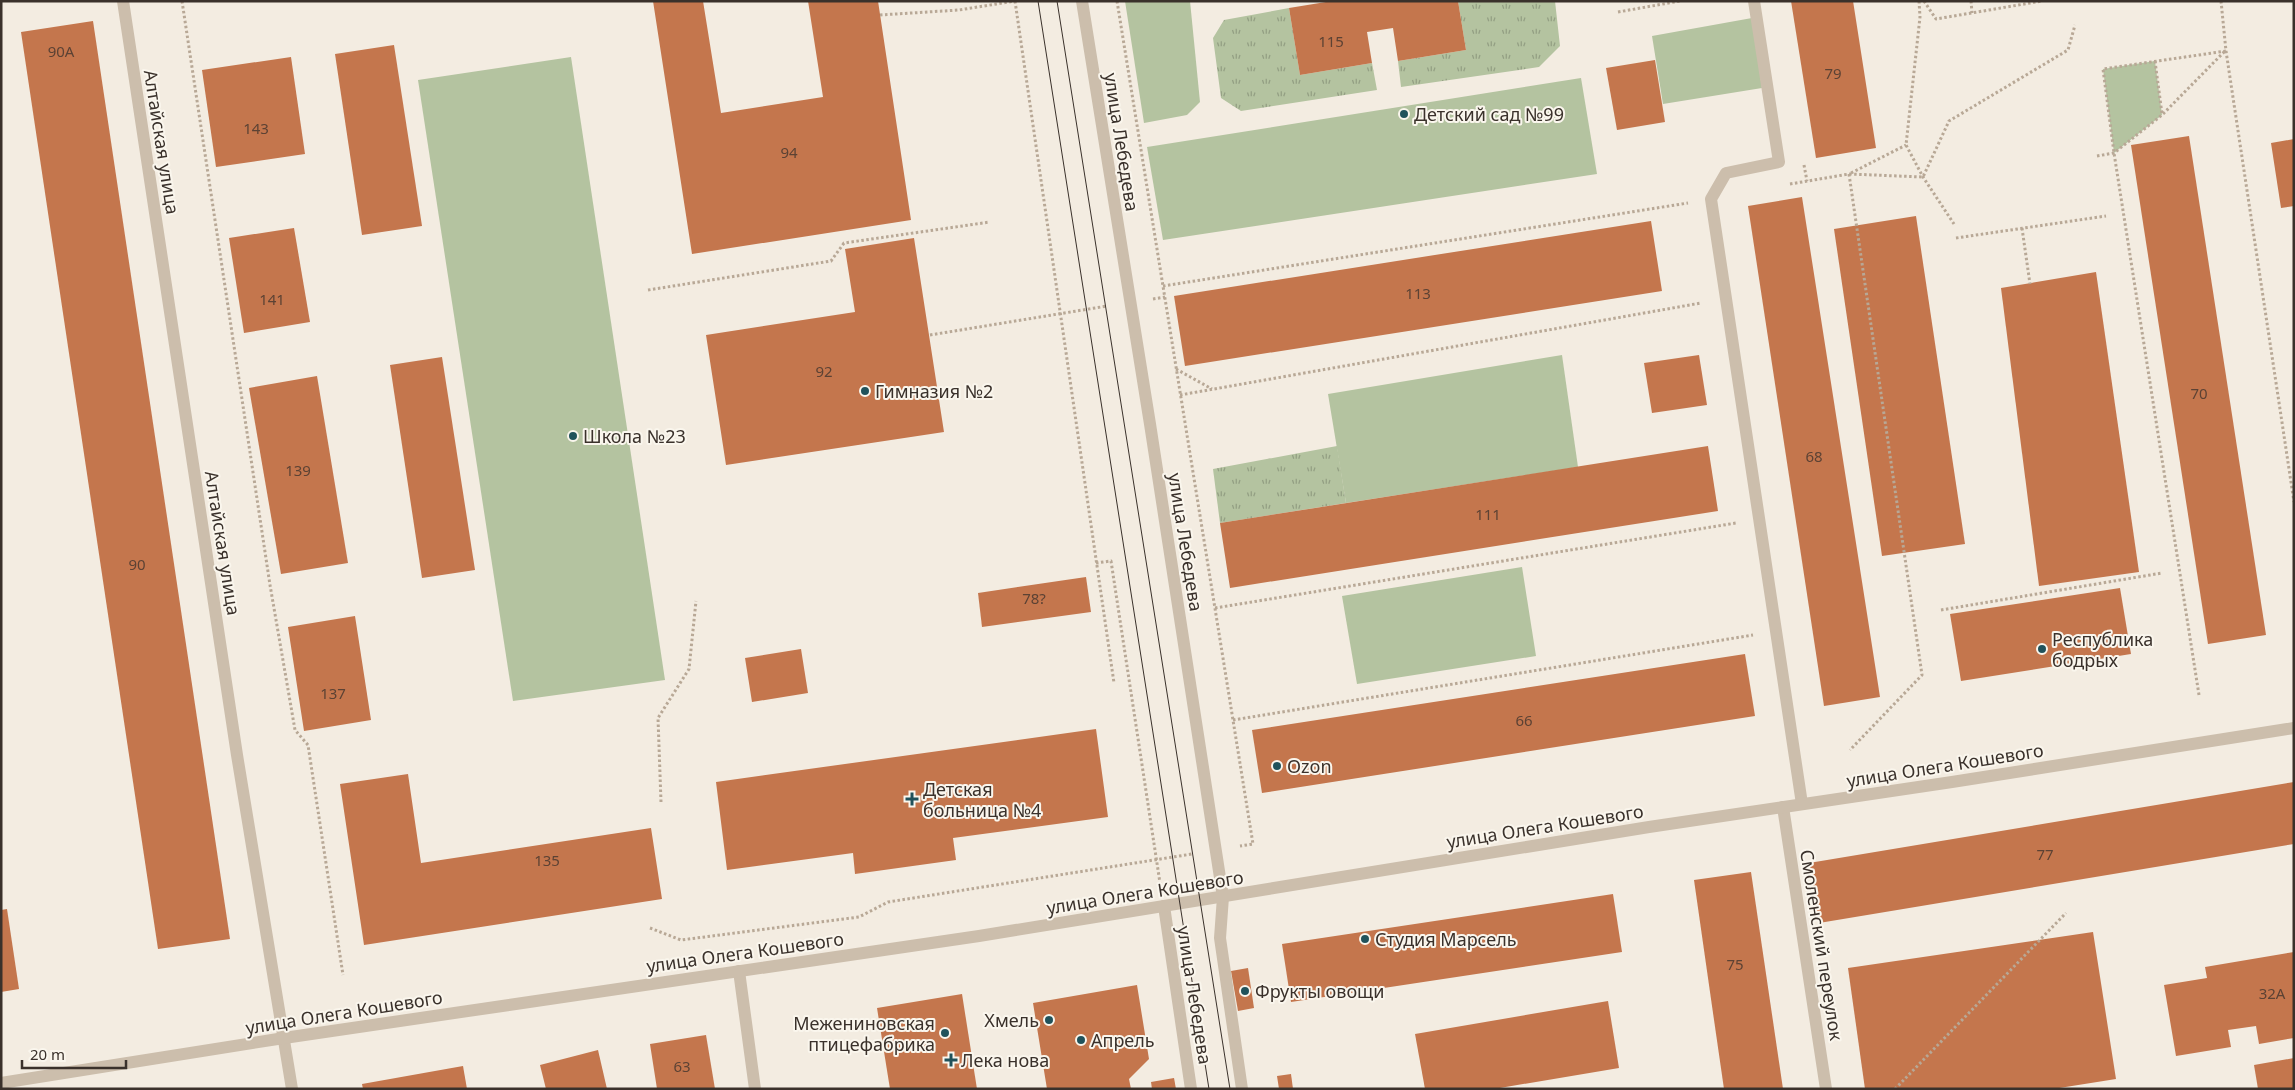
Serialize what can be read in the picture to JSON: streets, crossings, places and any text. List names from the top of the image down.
{
  "streets": {
    "street": [
      "Алтайская улица",
      "улица Лебедева",
      "улица Олега Кошевого",
      "Смоленский переулок"
    ]
  },
  "crossings": [
    ["Алтайская улица", "улица Олега Кошевого"],
    ["улица Лебедева", "улица Олега Кошевого"],
    ["улица Олега Кошевого", "Смоленский переулок"]
  ],
  "places": {
    "other": [
      "Детский сад №99",
      "Гимназия №2",
      "Школа №23",
      "Республика бодрых",
      "Ozon",
      "Студия Марсель",
      "Фрукты овощи",
      "Хмель",
      "Межениновская птицефабрика",
      "Апрель"
    ],
    "health": ["Детская больница №4", "Лека нова"]
  },
  "house_numbers": [
    "115",
    "90А",
    "79",
    "143",
    "94",
    "113",
    "141",
    "92",
    "70",
    "68",
    "139",
    "111",
    "90",
    "78?",
    "137",
    "66",
    "77",
    "135",
    "75",
    "32А",
    "63"
  ],
  "scale_bar": "20 m"
}
